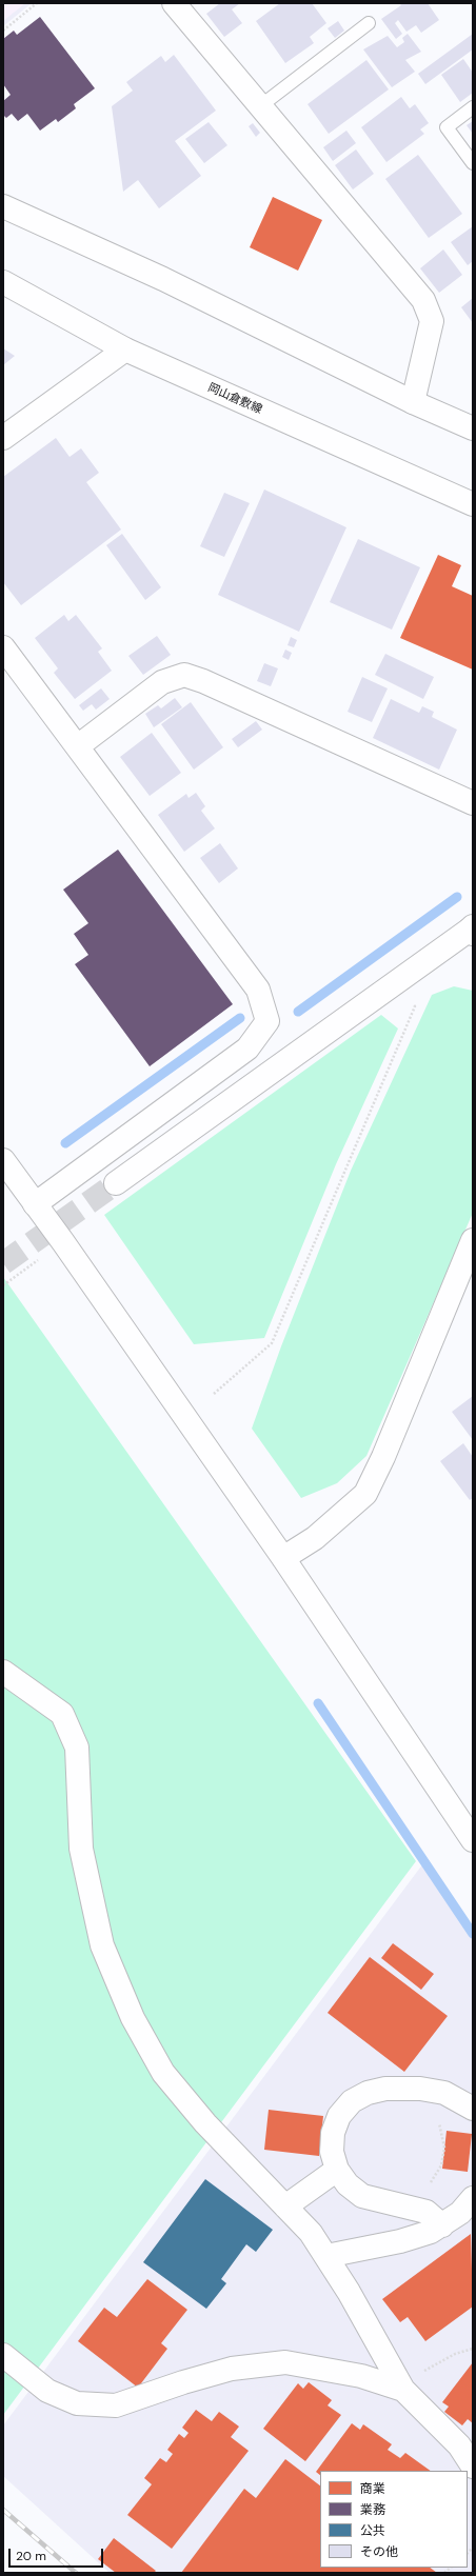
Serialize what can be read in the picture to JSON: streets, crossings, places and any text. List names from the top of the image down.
{
  "streets": {
    "street": ["岡山倉敷線"]
  },
  "legend": [
    "商業",
    "業務",
    "公共",
    "その他"
  ],
  "scale_bar": "20 m"
}
